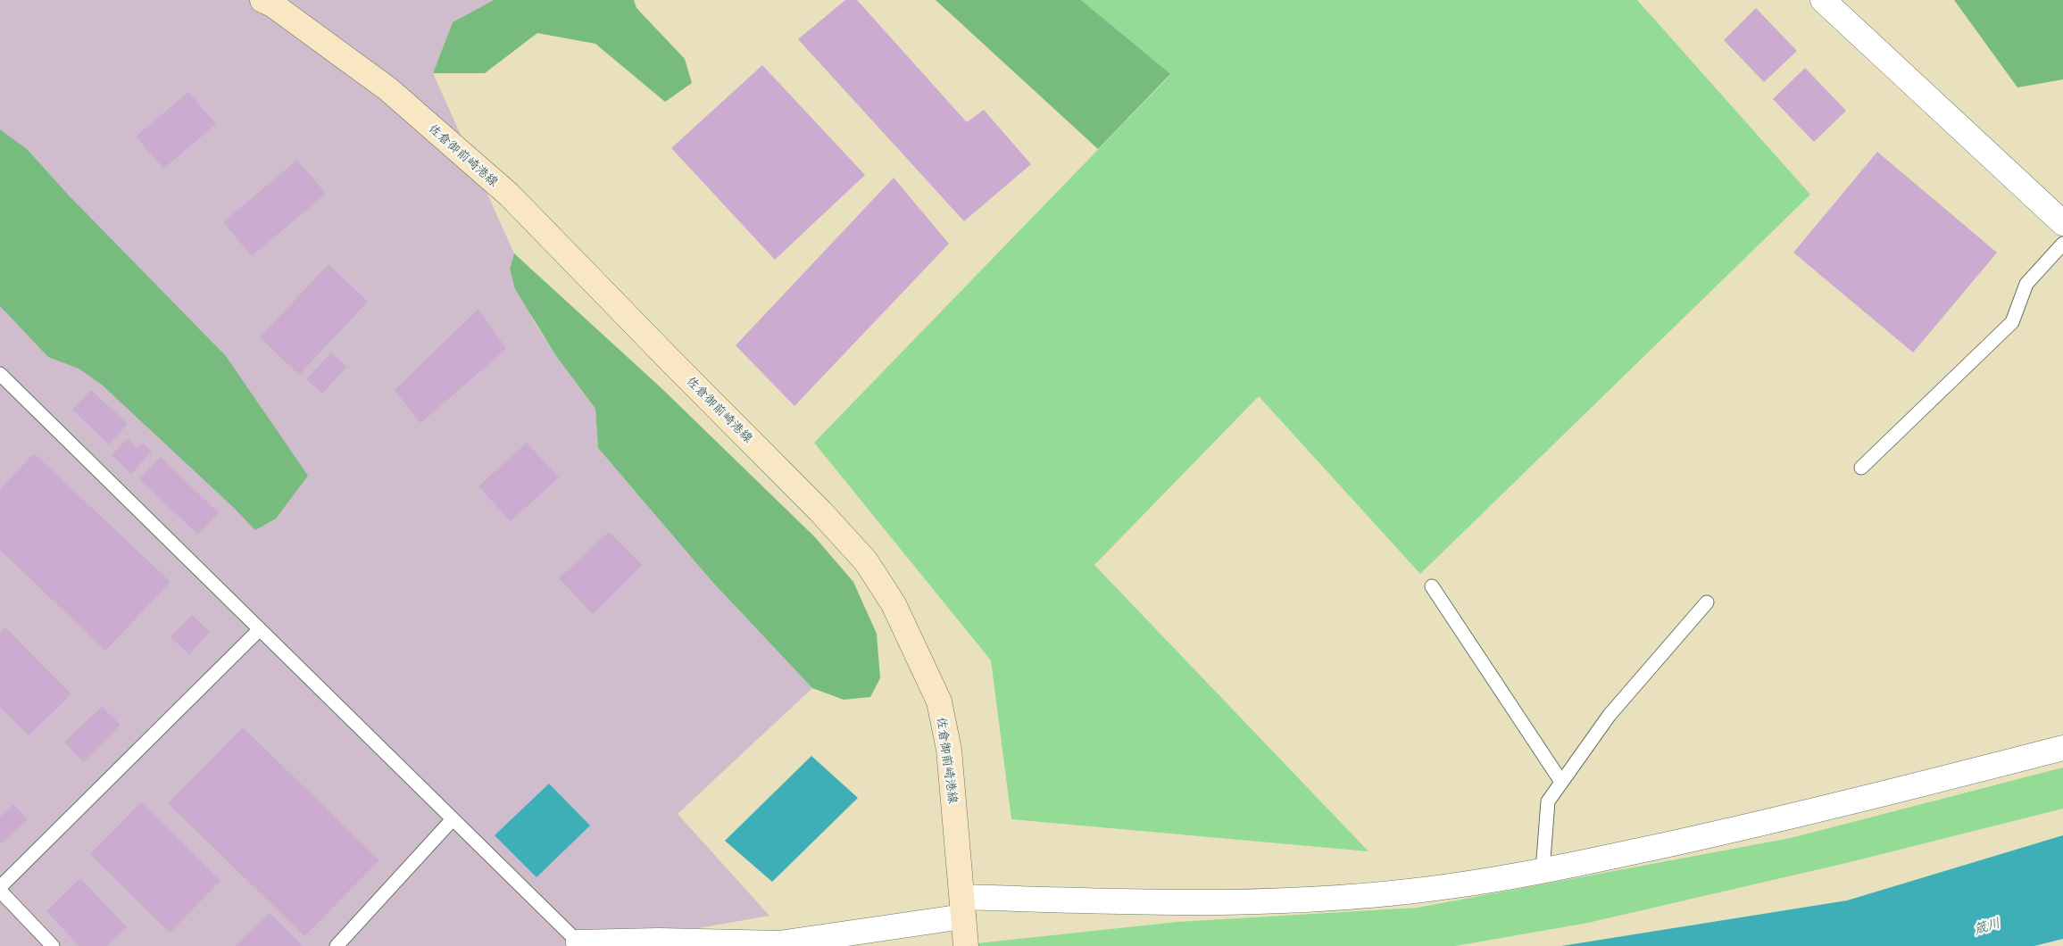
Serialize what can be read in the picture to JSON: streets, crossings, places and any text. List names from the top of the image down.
{
  "streets": {
    "main road": ["佐倉御前崎港線"]
  },
  "water": ["筬川"]
}
